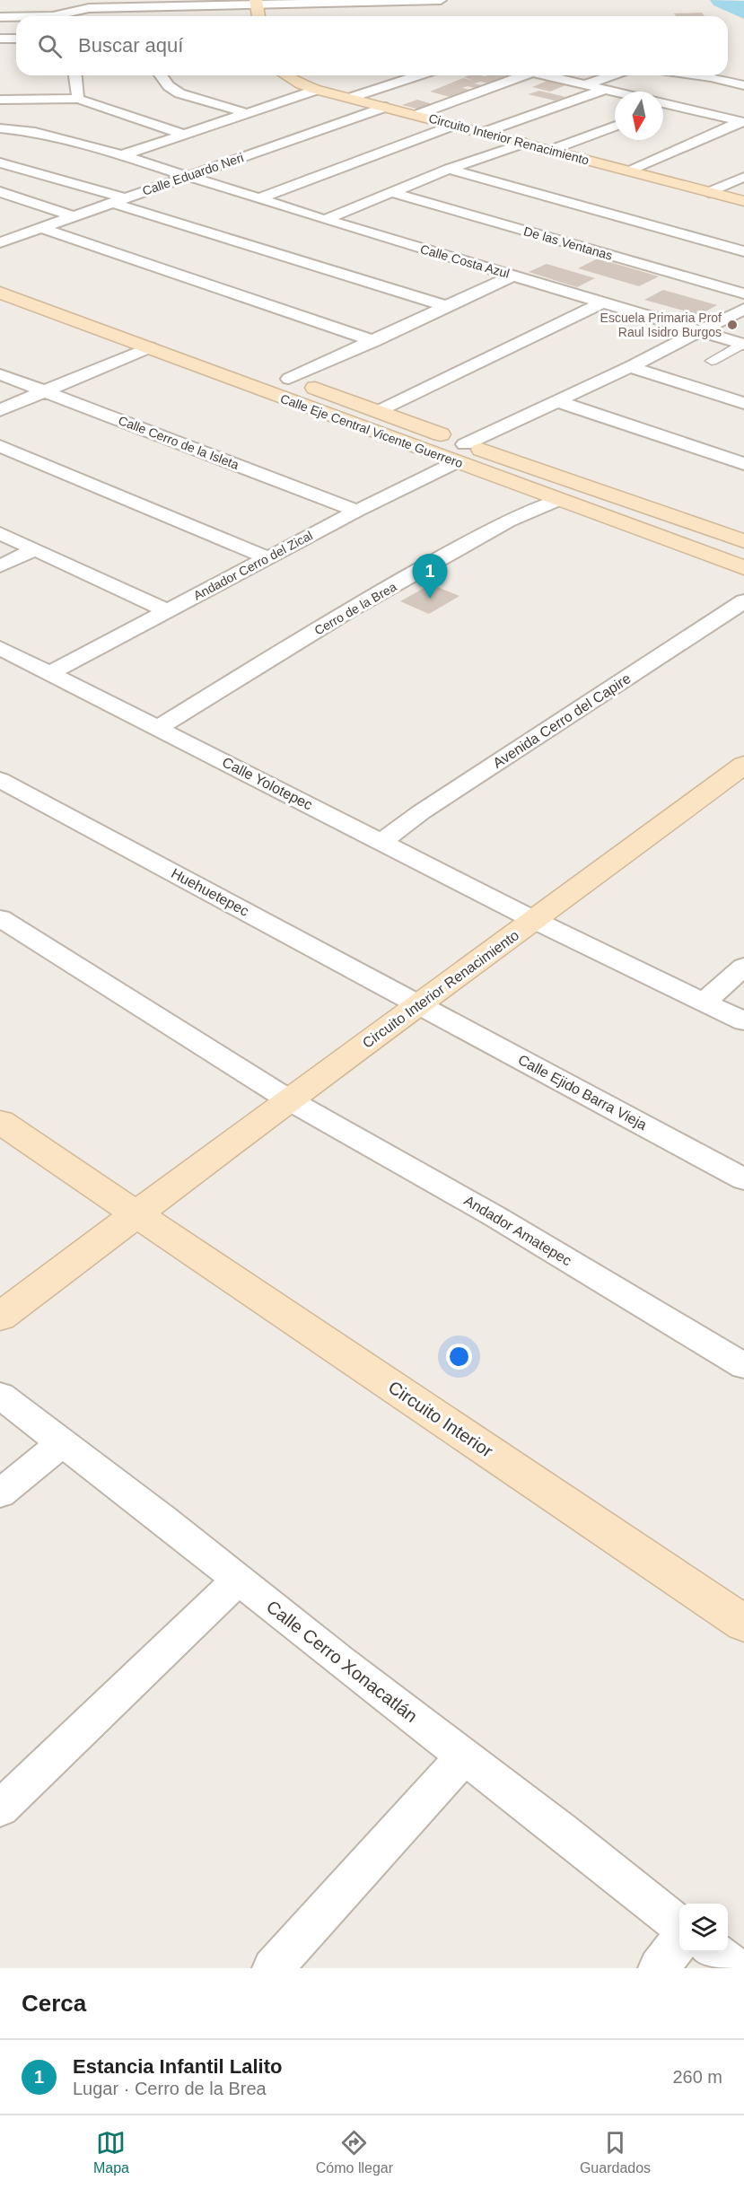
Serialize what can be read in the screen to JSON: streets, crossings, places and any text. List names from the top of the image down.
{
  "streets": {
    "main road": ["Circuito Interior Renacimiento", "Calle Eje Central Vicente Guerrero", "Circuito Interior"],
    "street": [
      "Calle Eduardo Neri",
      "De las Ventanas",
      "Calle Costa Azul",
      "Calle Cerro de la Isleta",
      "Andador Cerro del Zical",
      "Cerro de la Brea",
      "Avenida Cerro del Capire",
      "Calle Yolotepec",
      "Huehuetepec",
      "Calle Ejido Barra Vieja",
      "Andador Amatepec",
      "Calle Cerro Xonacatlán"
    ]
  },
  "crossings": [
    ["Circuito Interior Renacimiento", "Calle Eduardo Neri"],
    ["Circuito Interior Renacimiento", "Calle Yolotepec"],
    ["Circuito Interior Renacimiento", "Huehuetepec"],
    ["Circuito Interior Renacimiento", "Calle Ejido Barra Vieja"],
    ["Circuito Interior Renacimiento", "Andador Amatepec"],
    ["Circuito Interior Renacimiento", "Circuito Interior"],
    ["Calle Eduardo Neri", "Calle Costa Azul"],
    ["Calle Costa Azul", "Andador Cerro del Zical"],
    ["Calle Eje Central Vicente Guerrero", "Andador Cerro del Zical"],
    ["Calle Eje Central Vicente Guerrero", "Cerro de la Brea"],
    ["Calle Cerro de la Isleta", "Andador Cerro del Zical"],
    ["Andador Cerro del Zical", "Calle Yolotepec"],
    ["Cerro de la Brea", "Calle Yolotepec"],
    ["Avenida Cerro del Capire", "Calle Yolotepec"],
    ["Huehuetepec", "Calle Ejido Barra Vieja"]
  ],
  "places": ["Escuela Primaria Prof Raul Isidro Burgos"],
  "north": "bottom",
  "page": {
    "search": "Buscar aquí",
    "pins": "1",
    "heading": "Cerca",
    "list": [
      {
        "mark": "1",
        "name": "Estancia Infantil Lalito",
        "note": "Lugar · Cerro de la Brea",
        "value": "260 m"
      }
    ],
    "nav": ["Mapa", "Cómo llegar", "Guardados"]
  }
}
